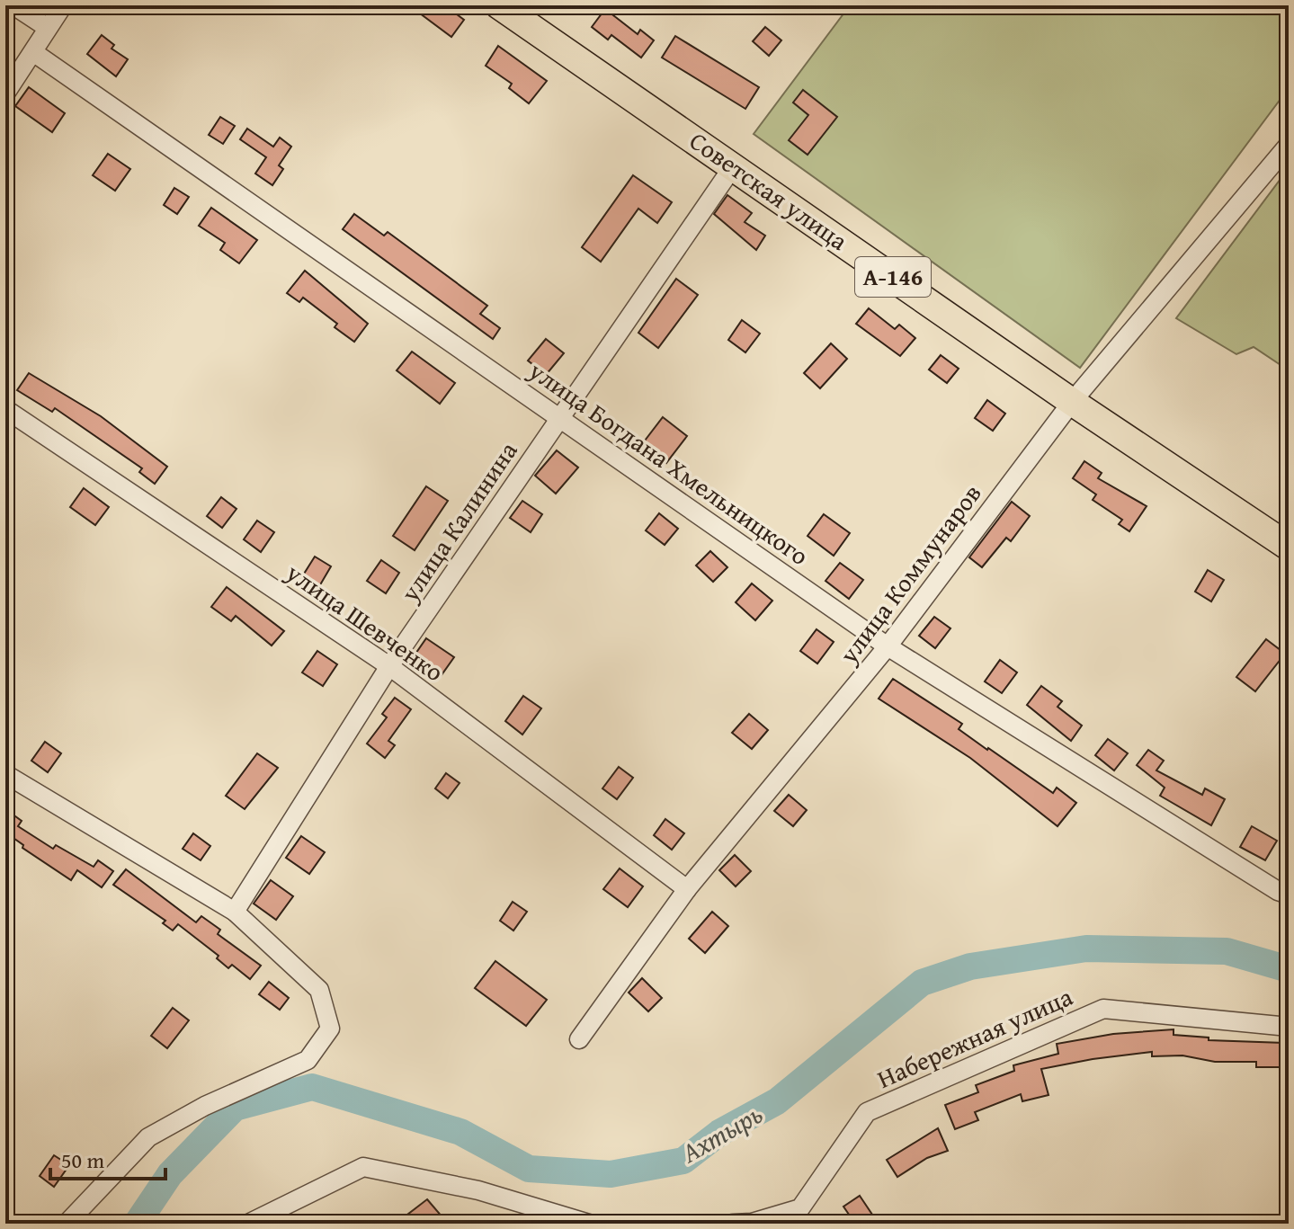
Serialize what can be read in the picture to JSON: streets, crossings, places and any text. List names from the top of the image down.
{
  "streets": {
    "highway": ["Советская улица", "А-146"],
    "street": [
      "улица Богдана Хмельницкого",
      "улица Калинина",
      "улица Коммунаров",
      "улица Шевченко",
      "Набережная улица"
    ]
  },
  "crossings": [
    ["Советская улица", "улица Калинина"],
    ["Советская улица", "улица Коммунаров"],
    ["улица Богдана Хмельницкого", "улица Калинина"],
    ["улица Богдана Хмельницкого", "улица Коммунаров"],
    ["улица Калинина", "улица Шевченко"],
    ["улица Коммунаров", "улица Шевченко"]
  ],
  "water": ["Ахтырь"],
  "scale_bar": "50 m"
}
